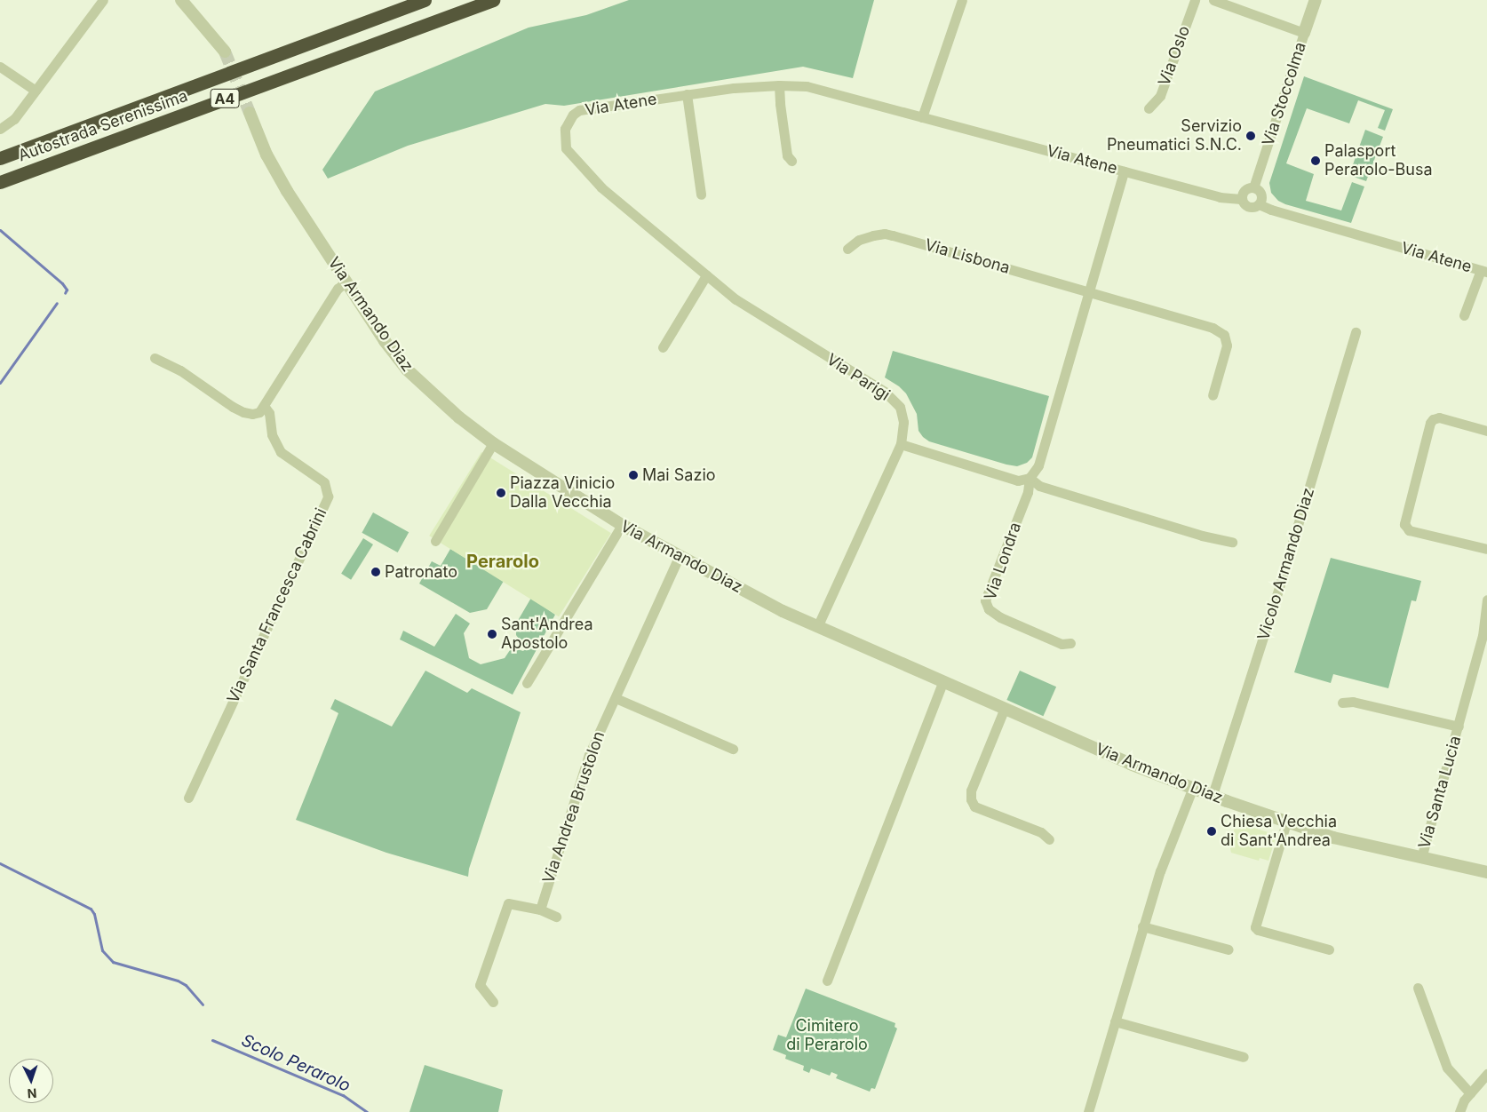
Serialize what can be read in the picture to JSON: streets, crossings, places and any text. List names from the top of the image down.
{
  "streets": {
    "highway": ["A4", "Autostrada Serenissima"],
    "street": [
      "Via Oslo",
      "Via Stoccolma",
      "Via Atene",
      "Via Lisbona",
      "Via Armando Diaz",
      "Via Parigi",
      "Via Londra",
      "Vicolo Armando Diaz",
      "Via Santa Francesca Cabrini",
      "Via Santa Lucia",
      "Via Andrea Brustolon"
    ]
  },
  "crossings": [
    ["Via Stoccolma", "Via Atene"],
    ["Via Atene", "Via Parigi"],
    ["Via Armando Diaz", "Via Parigi"],
    ["Via Armando Diaz", "Vicolo Armando Diaz"],
    ["Via Armando Diaz", "Via Santa Lucia"],
    ["Via Armando Diaz", "Via Andrea Brustolon"]
  ],
  "districts": ["Perarolo"],
  "water": ["Scolo Perarolo"],
  "parks": ["Cimitero di Perarolo"],
  "places": [
    "Servizio Pneumatici S.N.C.",
    "Palasport Perarolo-Busa",
    "Mai Sazio",
    "Piazza Vinicio Dalla Vecchia",
    "Patronato",
    "Sant'Andrea Apostolo",
    "Chiesa Vecchia di Sant'Andrea"
  ],
  "north": "bottom"
}
